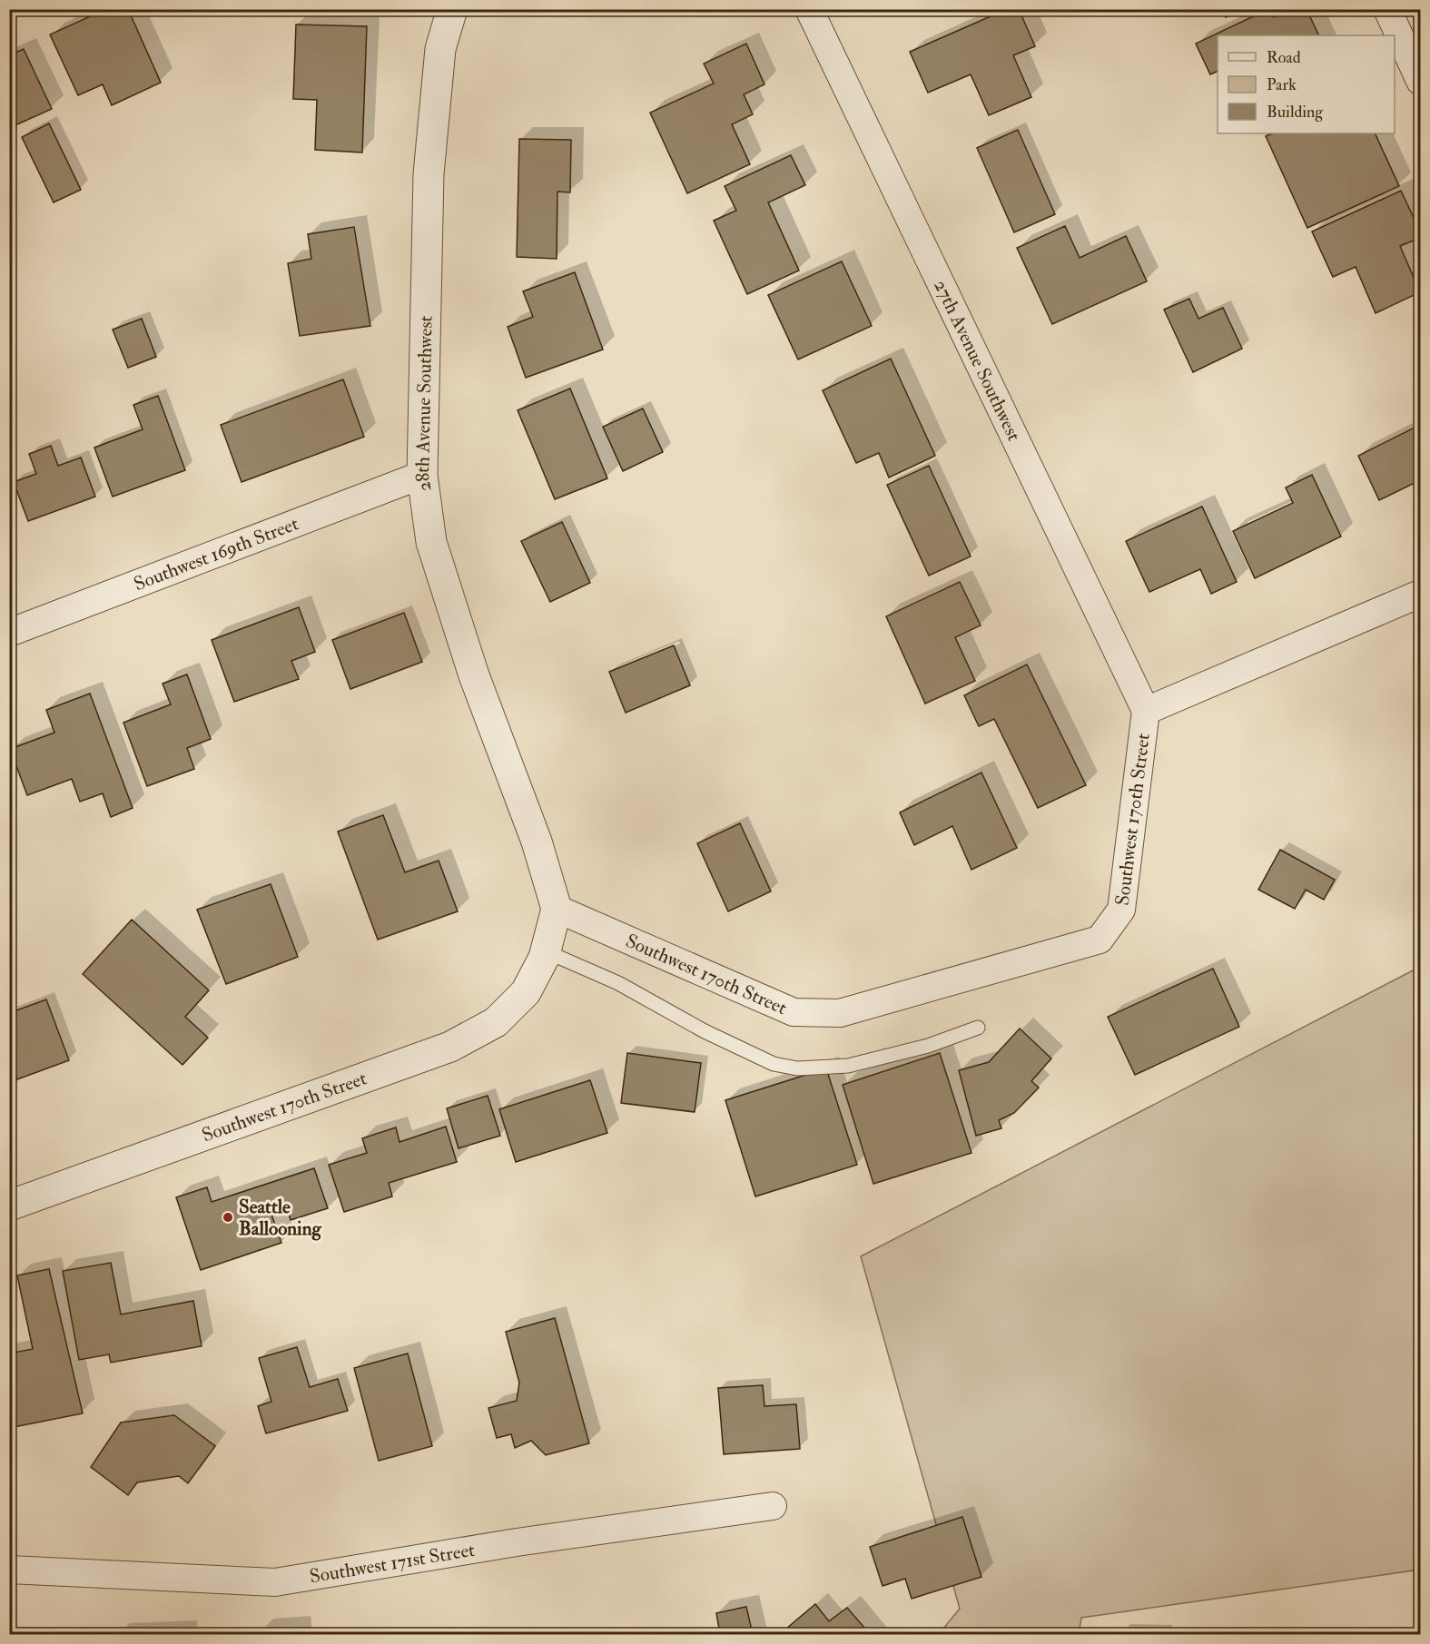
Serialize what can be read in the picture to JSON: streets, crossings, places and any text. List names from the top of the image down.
{
  "streets": {
    "street": [
      "27th Avenue Southwest",
      "28th Avenue Southwest",
      "Southwest 169th Street",
      "Southwest 170th Street",
      "Southwest 171st Street"
    ]
  },
  "crossings": [
    ["27th Avenue Southwest", "Southwest 170th Street"],
    ["28th Avenue Southwest", "Southwest 169th Street"],
    ["28th Avenue Southwest", "Southwest 170th Street"]
  ],
  "places": ["Seattle Ballooning"],
  "legend": ["Road", "Park", "Building"]
}
